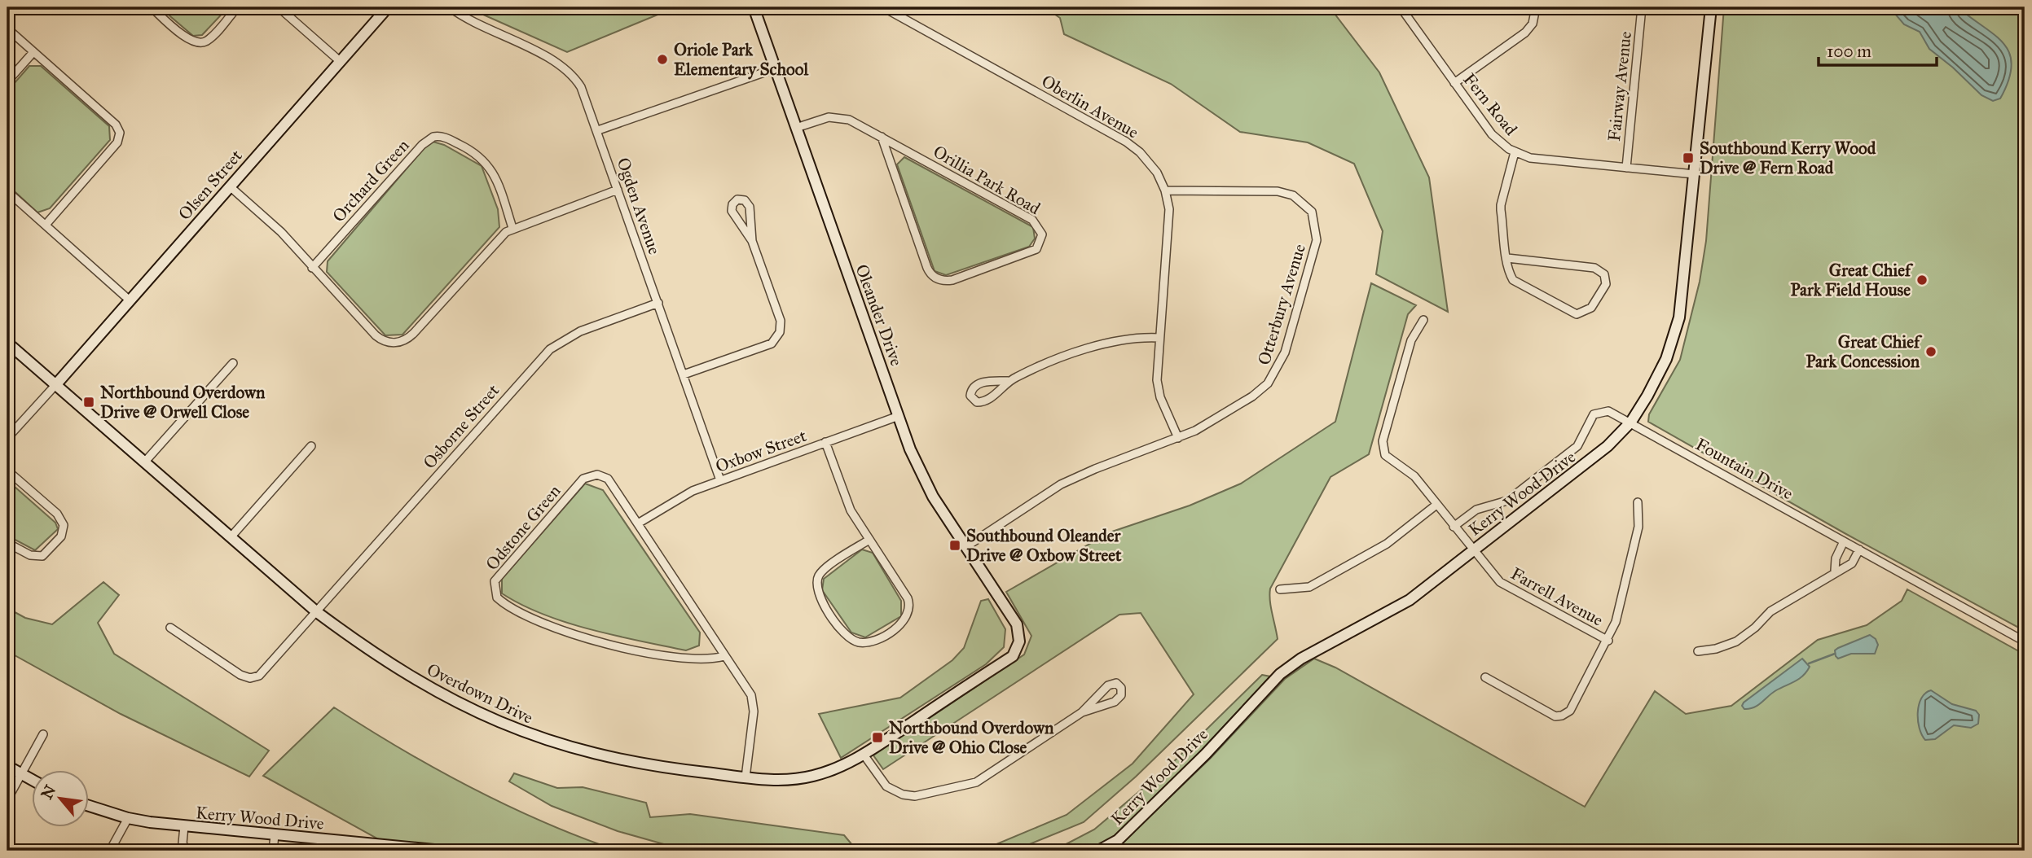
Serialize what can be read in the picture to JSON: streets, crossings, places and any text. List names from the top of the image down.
{
  "streets": {
    "street": [
      "Fairway Avenue",
      "Fern Road",
      "Oberlin Avenue",
      "Orillia Park Road",
      "Orchard Green",
      "Olsen Street",
      "Ogden Avenue",
      "Otterbury Avenue",
      "Oleander Drive",
      "Osborne Street",
      "Oxbow Street",
      "Fountain Drive",
      "Kerry Wood Drive",
      "Odstone Green",
      "Farrell Avenue",
      "Overdown Drive"
    ]
  },
  "crossings": [
    ["Fairway Avenue", "Fern Road"],
    ["Fern Road", "Kerry Wood Drive"],
    ["Oberlin Avenue", "Otterbury Avenue"],
    ["Orillia Park Road", "Oleander Drive"],
    ["Olsen Street", "Overdown Drive"],
    ["Ogden Avenue", "Osborne Street"],
    ["Ogden Avenue", "Oxbow Street"],
    ["Otterbury Avenue", "Oleander Drive"],
    ["Oleander Drive", "Oxbow Street"],
    ["Oleander Drive", "Overdown Drive"],
    ["Osborne Street", "Overdown Drive"],
    ["Oxbow Street", "Odstone Green"],
    ["Fountain Drive", "Kerry Wood Drive"],
    ["Fountain Drive", "Farrell Avenue"],
    ["Kerry Wood Drive", "Farrell Avenue"],
    ["Odstone Green", "Overdown Drive"]
  ],
  "places": {
    "other": ["Oriole Park Elementary School", "Great Chief Park Field House", "Great Chief Park Concession"],
    "transit": [
      "Southbound Kerry Wood Drive @ Fern Road",
      "Northbound Overdown Drive @ Orwell Close",
      "Southbound Oleander Drive @ Oxbow Street",
      "Northbound Overdown Drive @ Ohio Close"
    ]
  },
  "scale_bar": "100 m",
  "north": "top left"
}
